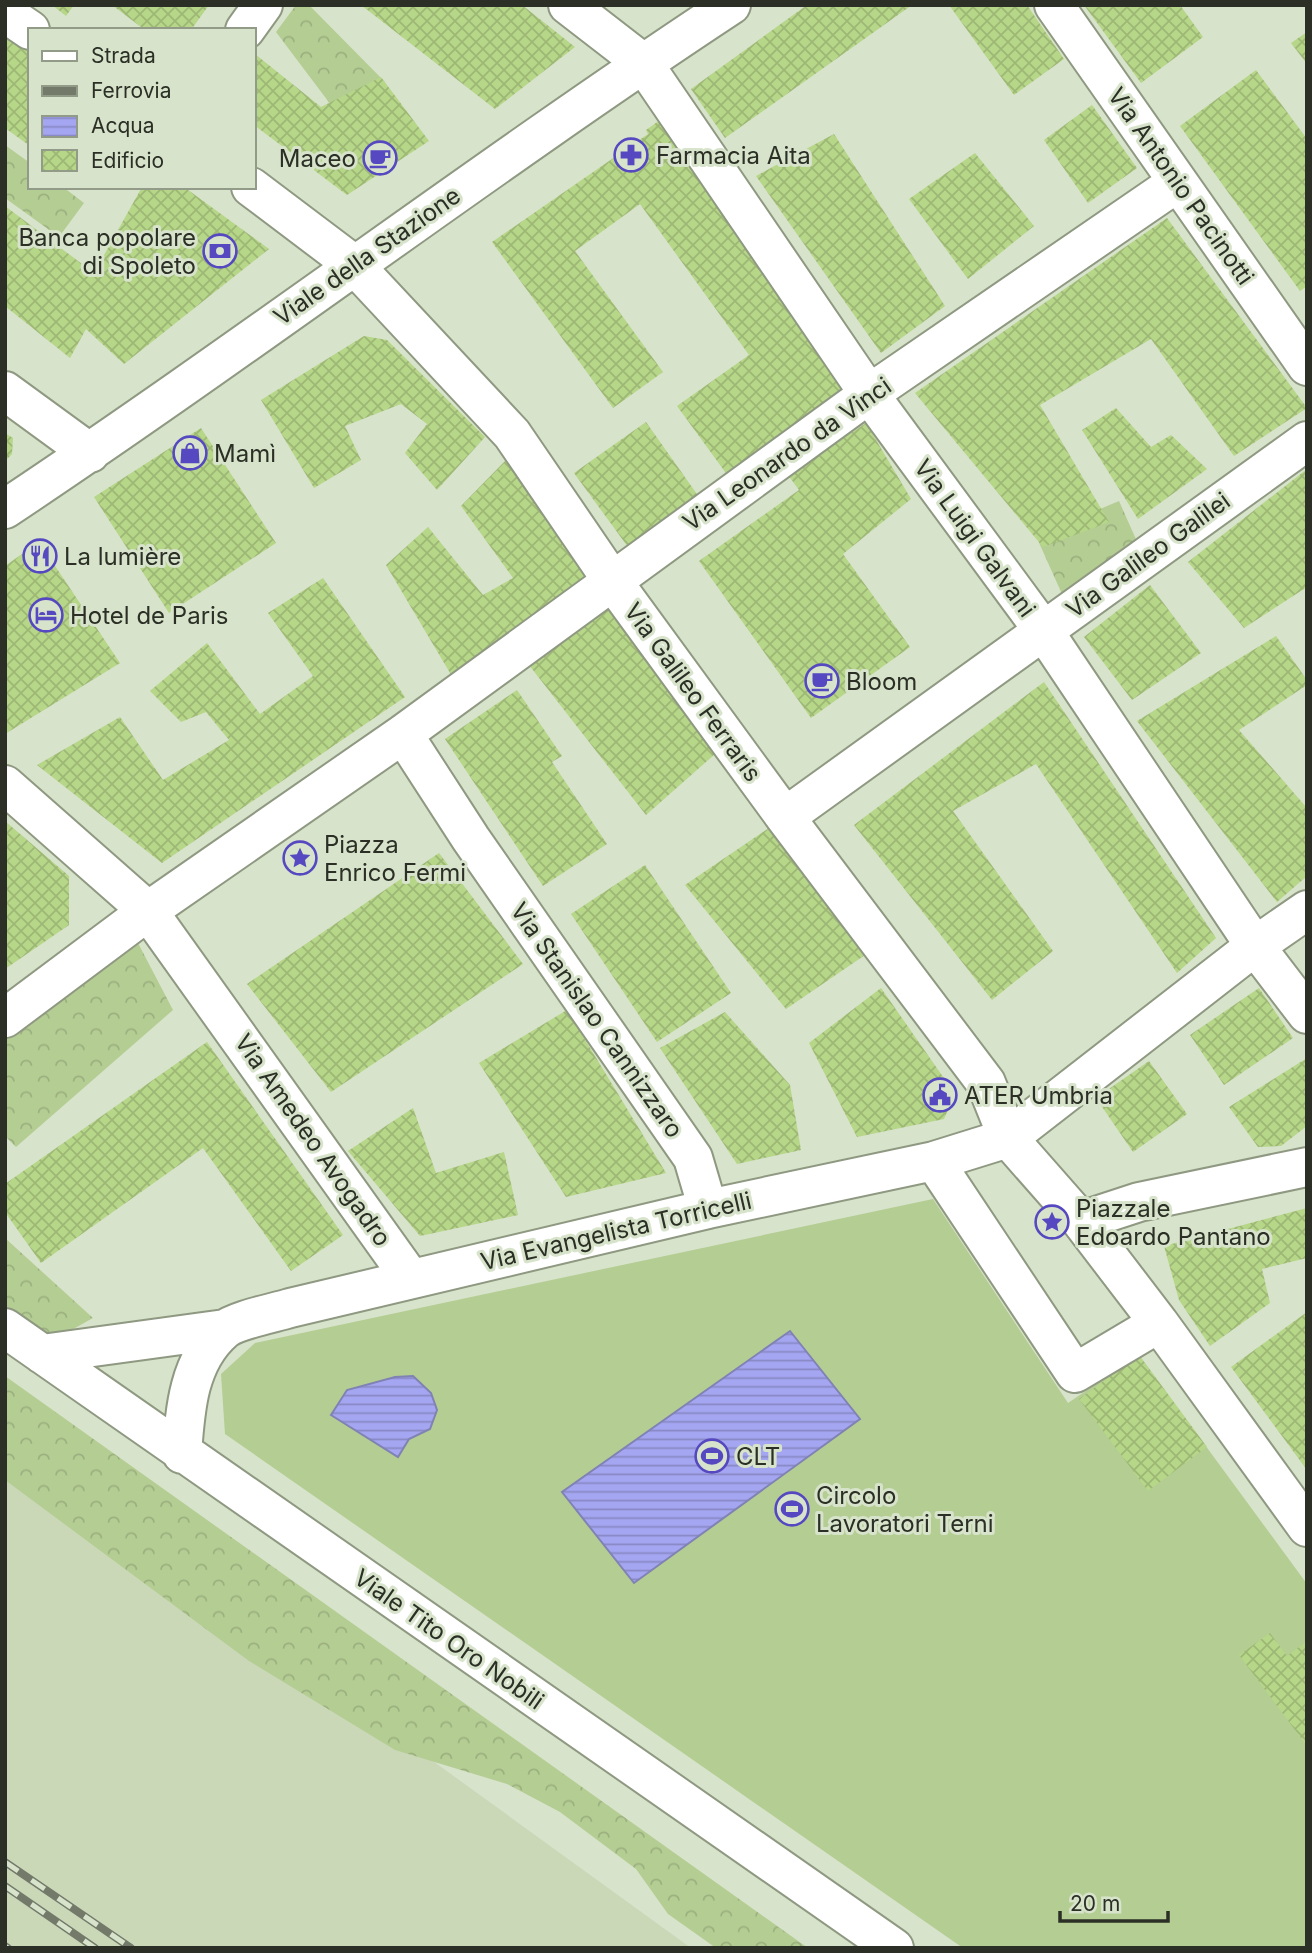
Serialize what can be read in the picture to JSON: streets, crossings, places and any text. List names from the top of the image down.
{
  "streets": {
    "street": [
      "Via Antonio Pacinotti",
      "Viale della Stazione",
      "Via Leonardo da Vinci",
      "Via Luigi Galvani",
      "Via Galileo Galilei",
      "Via Galileo Ferraris",
      "Via Stanislao Cannizzaro",
      "Via Amedeo Avogadro",
      "Via Evangelista Torricelli",
      "Viale Tito Oro Nobili"
    ]
  },
  "crossings": [
    ["Via Antonio Pacinotti", "Via Leonardo da Vinci"],
    ["Viale della Stazione", "Via Luigi Galvani"],
    ["Viale della Stazione", "Via Galileo Ferraris"],
    ["Via Leonardo da Vinci", "Via Luigi Galvani"],
    ["Via Leonardo da Vinci", "Via Galileo Ferraris"],
    ["Via Leonardo da Vinci", "Via Stanislao Cannizzaro"],
    ["Via Luigi Galvani", "Via Galileo Galilei"],
    ["Via Galileo Galilei", "Via Galileo Ferraris"],
    ["Via Galileo Ferraris", "Via Evangelista Torricelli"],
    ["Via Stanislao Cannizzaro", "Via Evangelista Torricelli"],
    ["Via Amedeo Avogadro", "Via Evangelista Torricelli"],
    ["Via Evangelista Torricelli", "Viale Tito Oro Nobili"]
  ],
  "places": {
    "pharmacy": ["Farmacia Aita"],
    "cafe": ["Maceo", "Bloom"],
    "bank": ["Banca popolare di Spoleto"],
    "shop": ["Mamì"],
    "restaurant": ["La lumière"],
    "hotel": ["Hotel de Paris"],
    "place": ["Piazza Enrico Fermi", "Piazzale Edoardo Pantano"],
    "public building": ["ATER Umbria"],
    "sports": ["CLT", "Circolo Lavoratori Terni"]
  },
  "legend": [
    "Strada",
    "Ferrovia",
    "Acqua",
    "Edificio"
  ],
  "scale_bar": "20 m"
}
